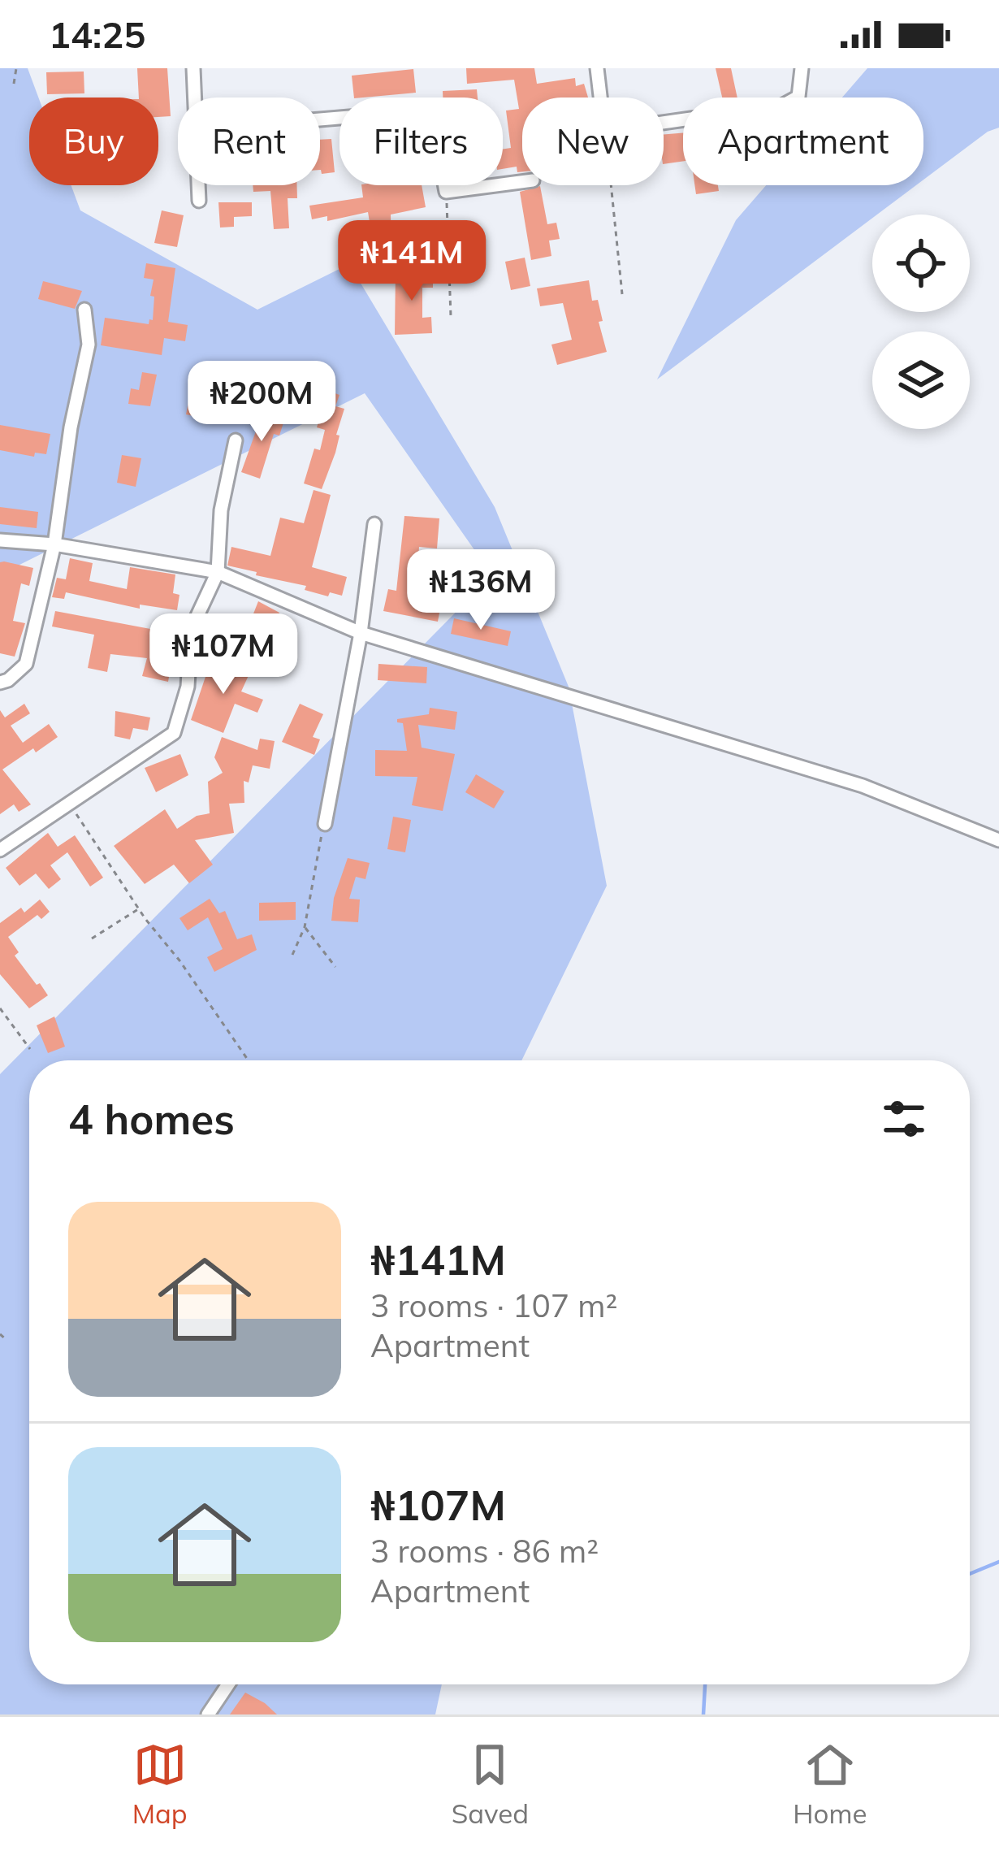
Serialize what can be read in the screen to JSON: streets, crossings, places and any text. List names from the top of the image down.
{
  "page": {
    "status": "14:25",
    "chip": [
      "Buy",
      "Rent",
      "Filters",
      "New",
      "Apartment"
    ],
    "price": [
      "₦141M",
      "₦200M",
      "₦136M",
      "₦107M"
    ],
    "heading": "4 homes",
    "list": [
      {
        "name": "₦141M",
        "note": "3 rooms · 107 m² · Apartment"
      },
      {
        "name": "₦107M",
        "note": "3 rooms · 86 m² · Apartment"
      }
    ],
    "tabs": ["Map", "Saved", "Home"]
  }
}
